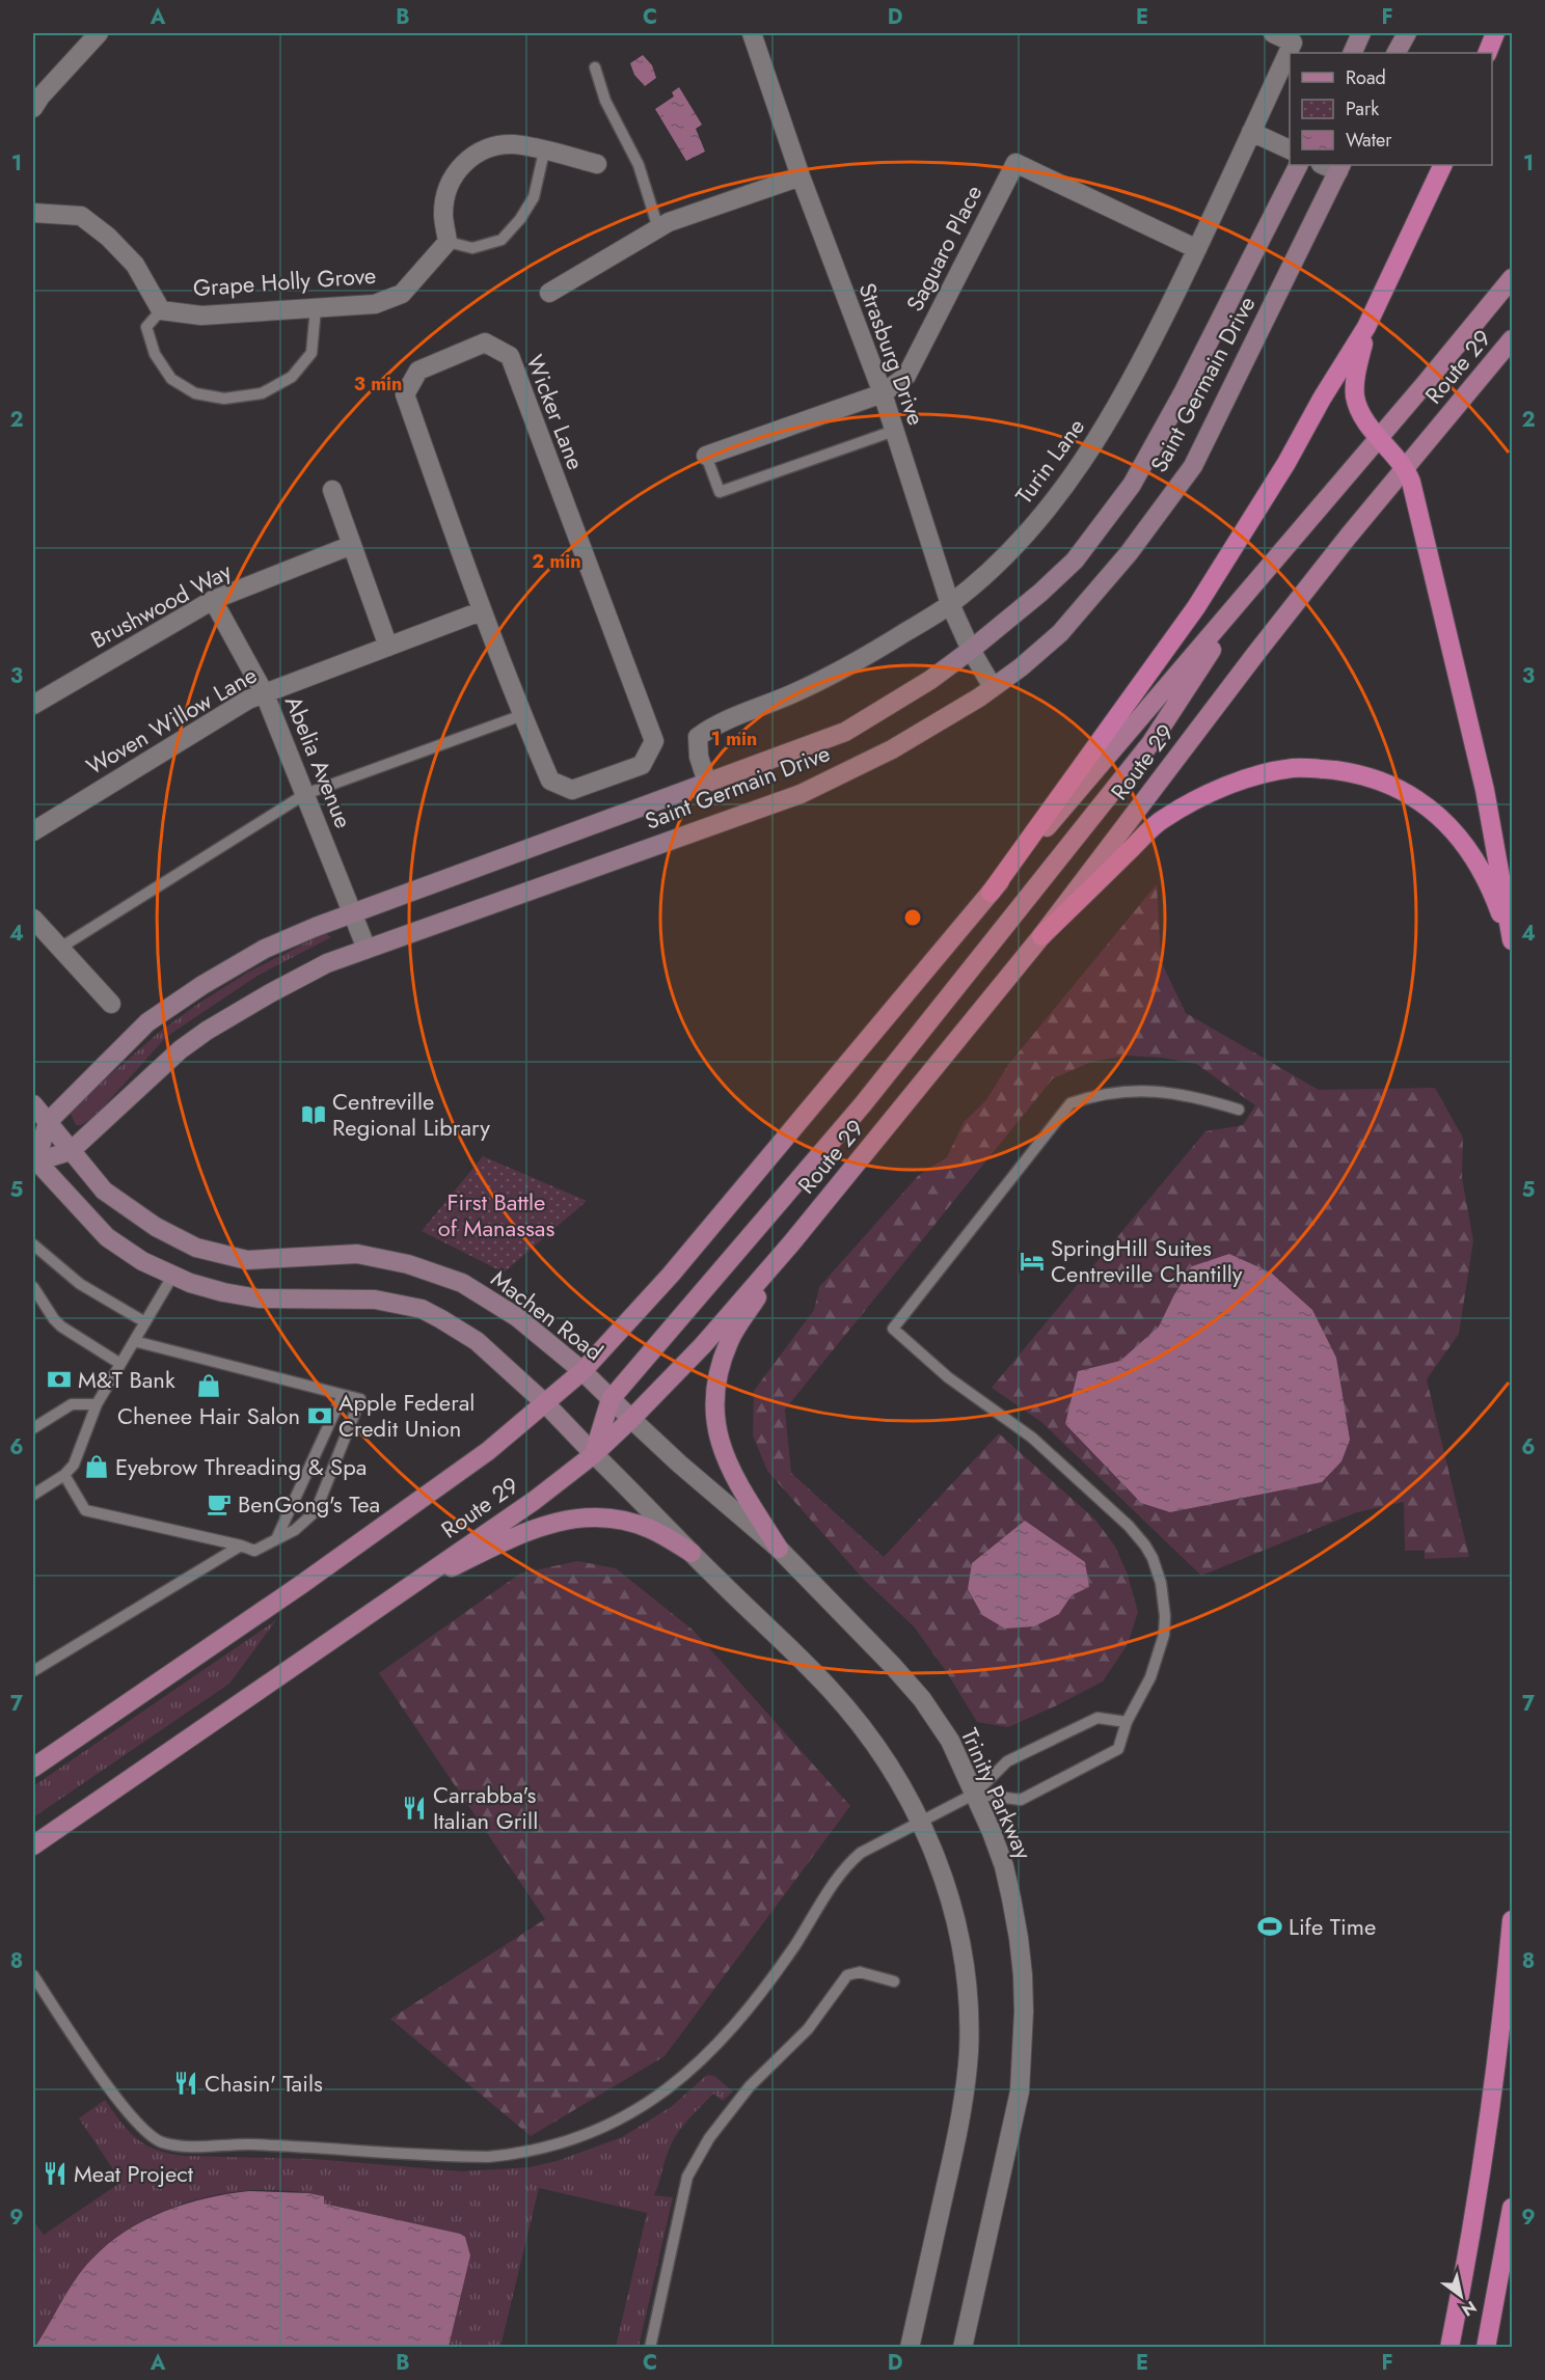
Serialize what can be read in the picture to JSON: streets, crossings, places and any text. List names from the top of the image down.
{
  "streets": {
    "main road": ["Route 29"],
    "street": [
      "Saguaro Place",
      "Grape Holly Grove",
      "Strasburg Drive",
      "Saint Germain Drive",
      "Wicker Lane",
      "Turin Lane",
      "Brushwood Way",
      "Woven Willow Lane",
      "Abelia Avenue",
      "Machen Road",
      "Trinity Parkway"
    ]
  },
  "crossings": [
    ["Saguaro Place", "Strasburg Drive"],
    ["Saguaro Place", "Turin Lane"],
    ["Strasburg Drive", "Saint Germain Drive"],
    ["Strasburg Drive", "Turin Lane"],
    ["Route 29", "Machen Road"],
    ["Route 29", "Trinity Parkway"],
    ["Saint Germain Drive", "Turin Lane"],
    ["Saint Germain Drive", "Abelia Avenue"],
    ["Saint Germain Drive", "Machen Road"],
    ["Wicker Lane", "Woven Willow Lane"],
    ["Brushwood Way", "Abelia Avenue"],
    ["Woven Willow Lane", "Abelia Avenue"],
    ["Machen Road", "Trinity Parkway"]
  ],
  "parks": ["First Battle of Manassas"],
  "places": {
    "library": ["Centreville Regional Library"],
    "hotel": ["SpringHill Suites Centreville Chantilly"],
    "bank": ["M&T Bank", "Apple Federal Credit Union"],
    "shop": ["Chenee Hair Salon", "Eyebrow Threading & Spa"],
    "cafe": ["BenGong's Tea"],
    "restaurant": ["Carrabba's Italian Grill", "Chasin' Tails", "Meat Project"],
    "sports": ["Life Time"]
  },
  "legend": ["Road", "Park", "Water"],
  "north": "bottom right",
  "grid": {
    "columns": [
      "A",
      "B",
      "C",
      "D",
      "E",
      "F"
    ],
    "rows": [
      "1",
      "2",
      "3",
      "4",
      "5",
      "6",
      "7",
      "8",
      "9"
    ]
  },
  "rings": ["3 min", "2 min", "1 min"]
}
